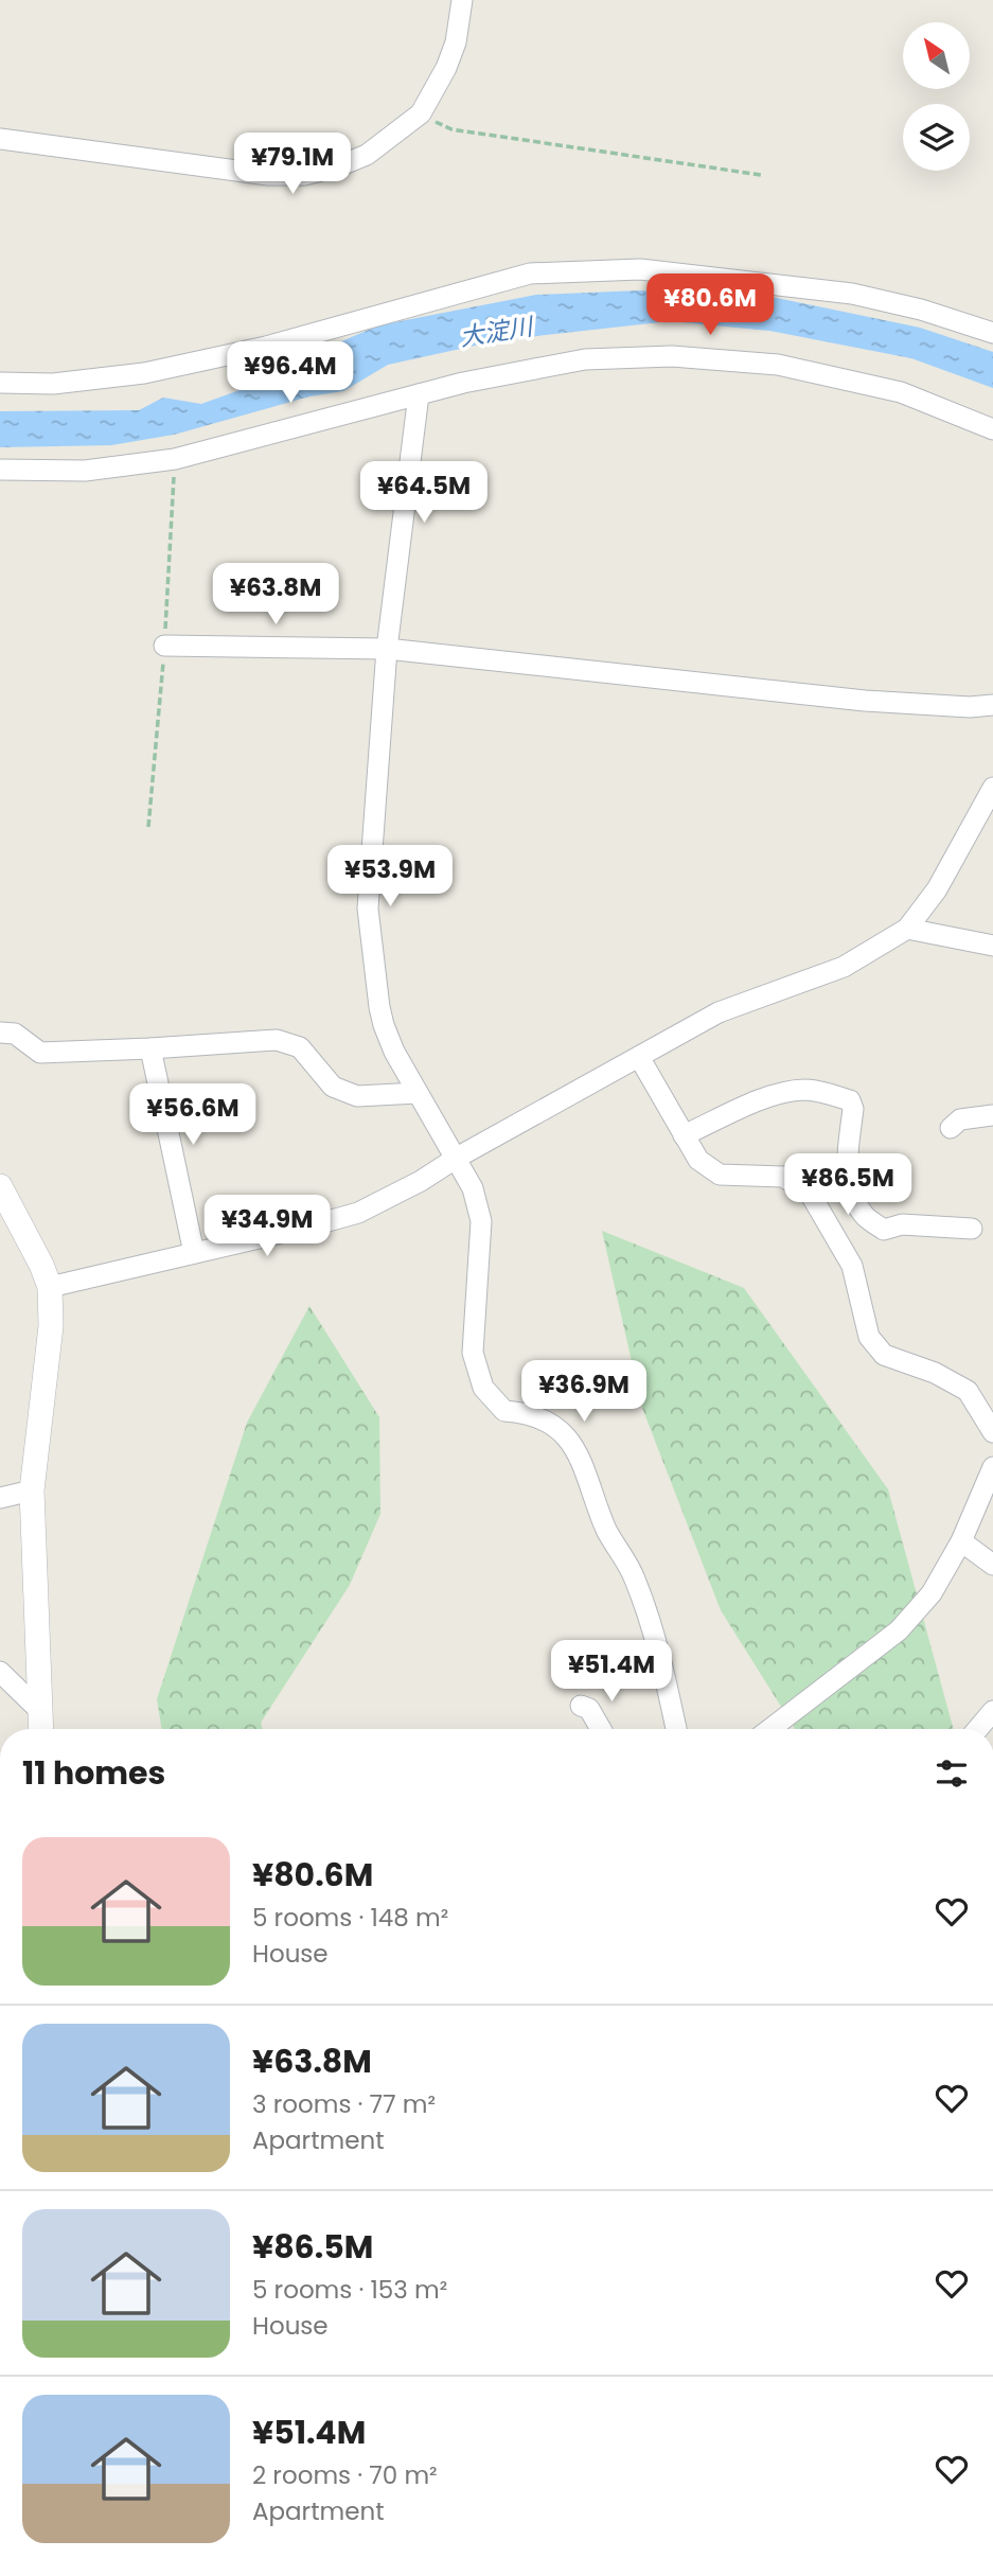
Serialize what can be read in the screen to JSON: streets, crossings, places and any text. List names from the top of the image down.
{
  "water": ["大淀川"],
  "north": "top left",
  "page": {
    "price": [
      "¥79.1M",
      "¥80.6M",
      "¥96.4M",
      "¥64.5M",
      "¥63.8M",
      "¥53.9M",
      "¥56.6M",
      "¥86.5M",
      "¥34.9M",
      "¥36.9M",
      "¥51.4M"
    ],
    "heading": "11 homes",
    "list": [
      {
        "name": "¥80.6M",
        "note": "5 rooms · 148 m² · House"
      },
      {
        "name": "¥63.8M",
        "note": "3 rooms · 77 m² · Apartment"
      },
      {
        "name": "¥86.5M",
        "note": "5 rooms · 153 m² · House"
      },
      {
        "name": "¥51.4M",
        "note": "2 rooms · 70 m² · Apartment"
      }
    ]
  }
}
